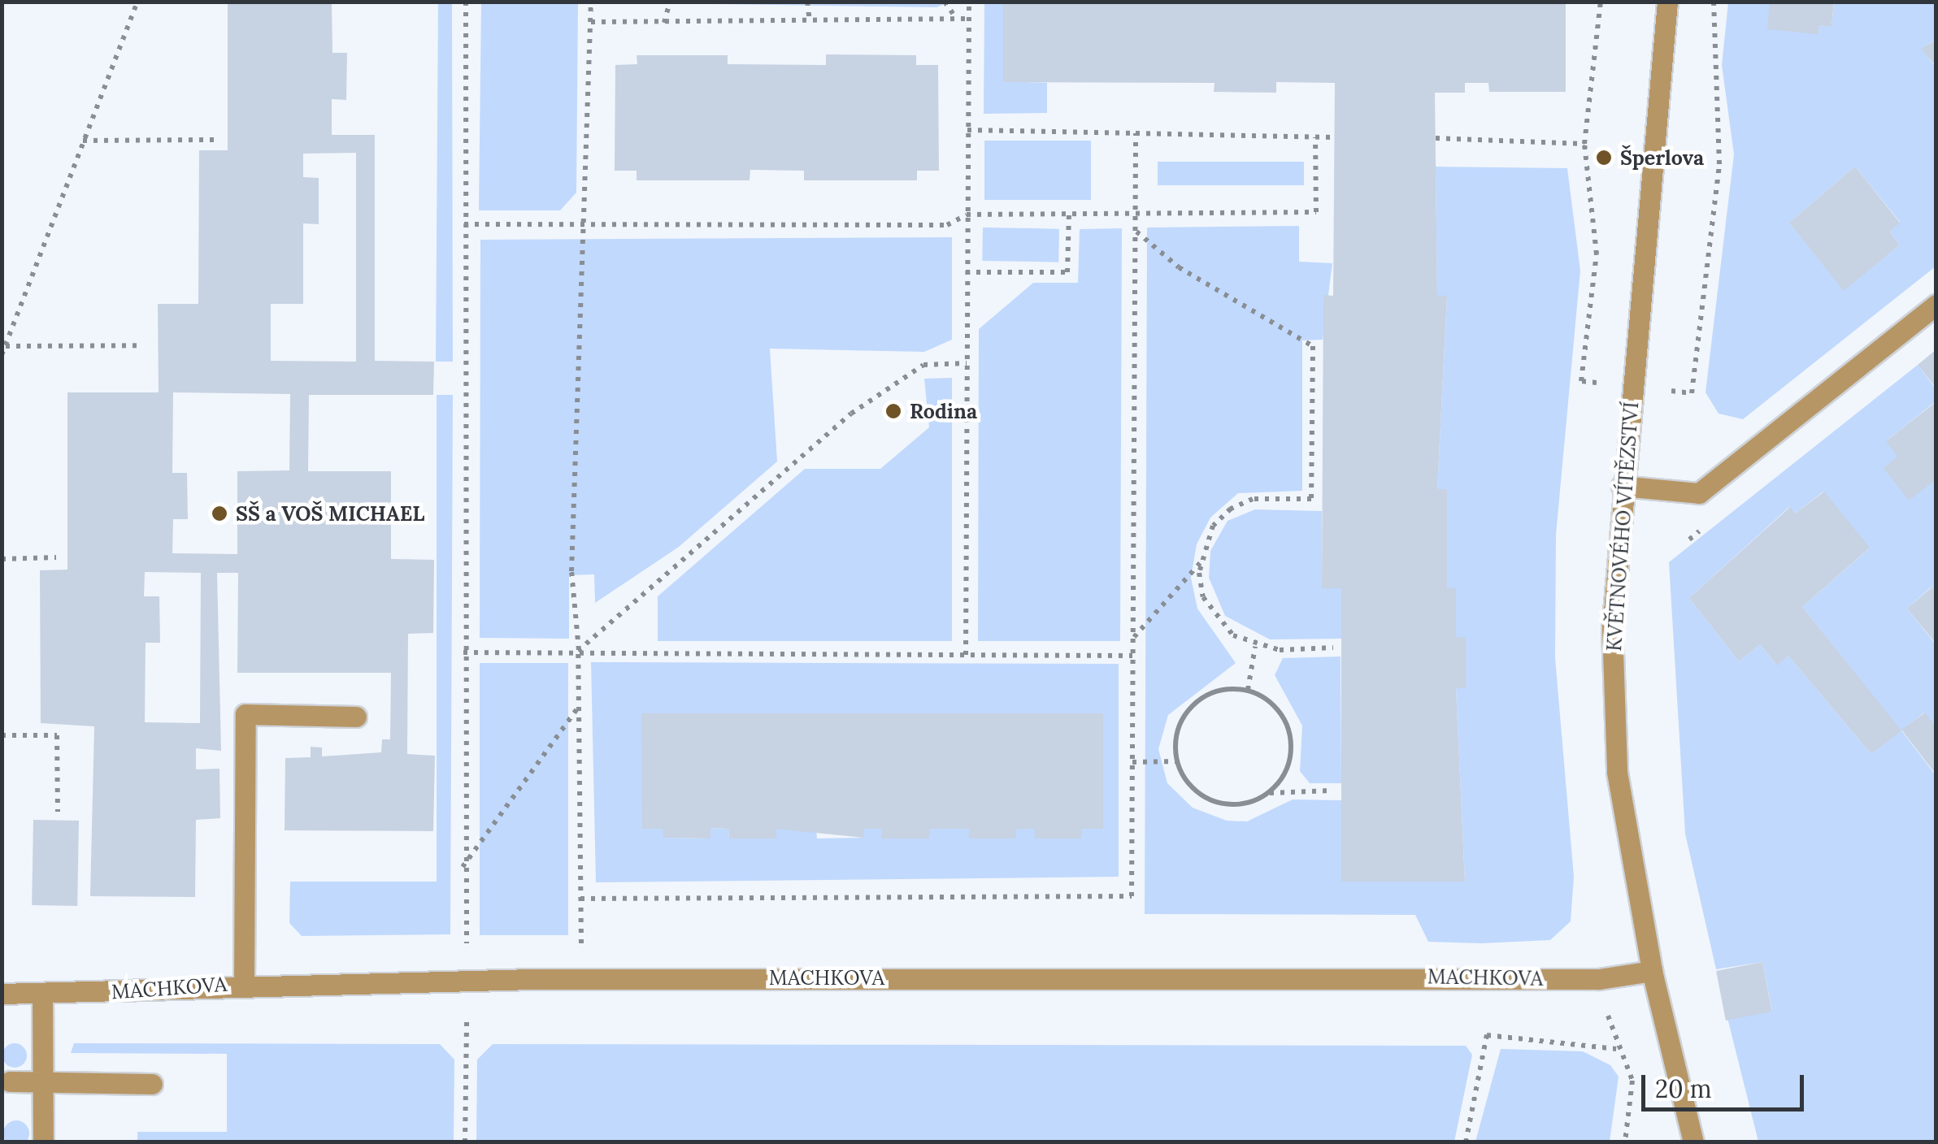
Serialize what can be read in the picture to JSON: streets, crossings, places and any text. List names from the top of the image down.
{
  "streets": {
    "street": ["KVĚTNOVÉHO VÍTĚZSTVÍ", "MACHKOVA"]
  },
  "crossings": [
    ["KVĚTNOVÉHO VÍTĚZSTVÍ", "MACHKOVA"]
  ],
  "places": ["Šperlova", "Rodina", "SŠ a VOŠ MICHAEL"],
  "scale_bar": "20 m"
}
